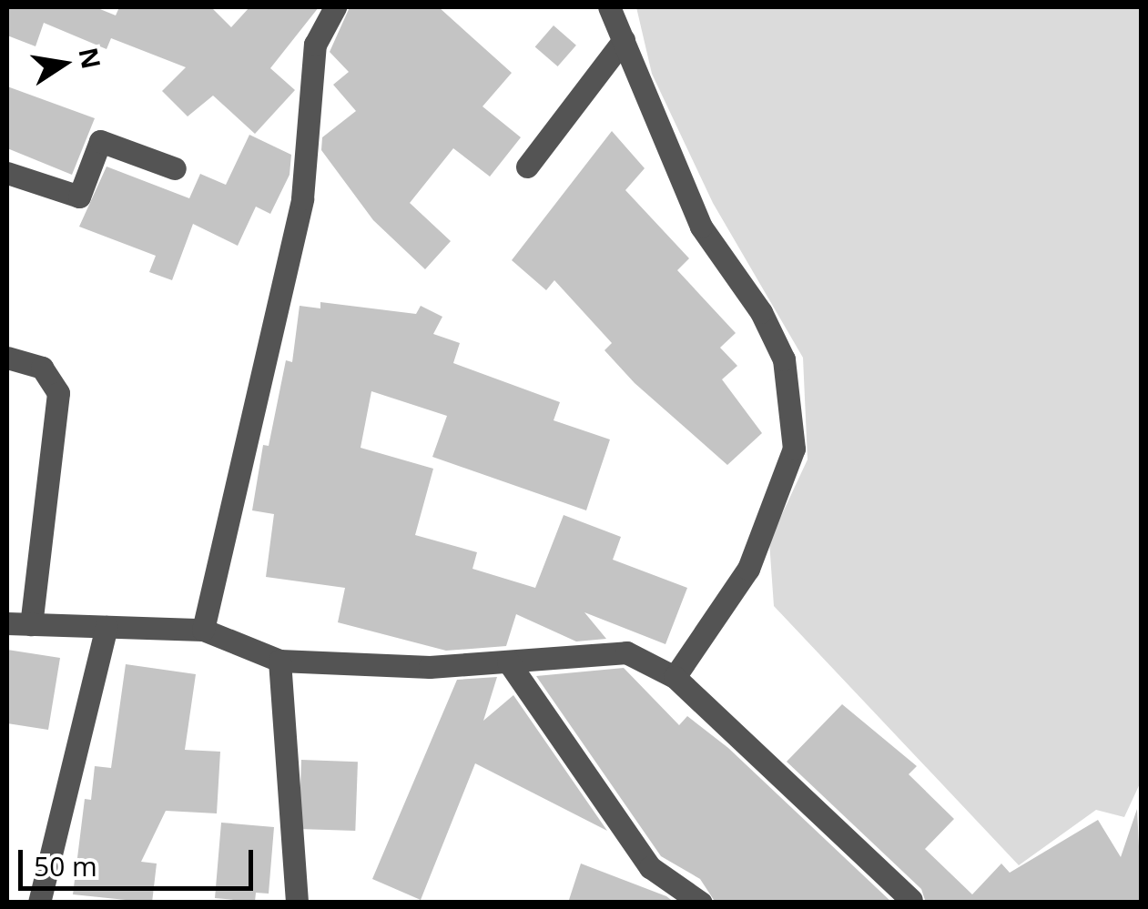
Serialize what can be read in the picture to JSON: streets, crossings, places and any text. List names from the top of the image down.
{
  "scale_bar": "50 m",
  "north": "right"
}
